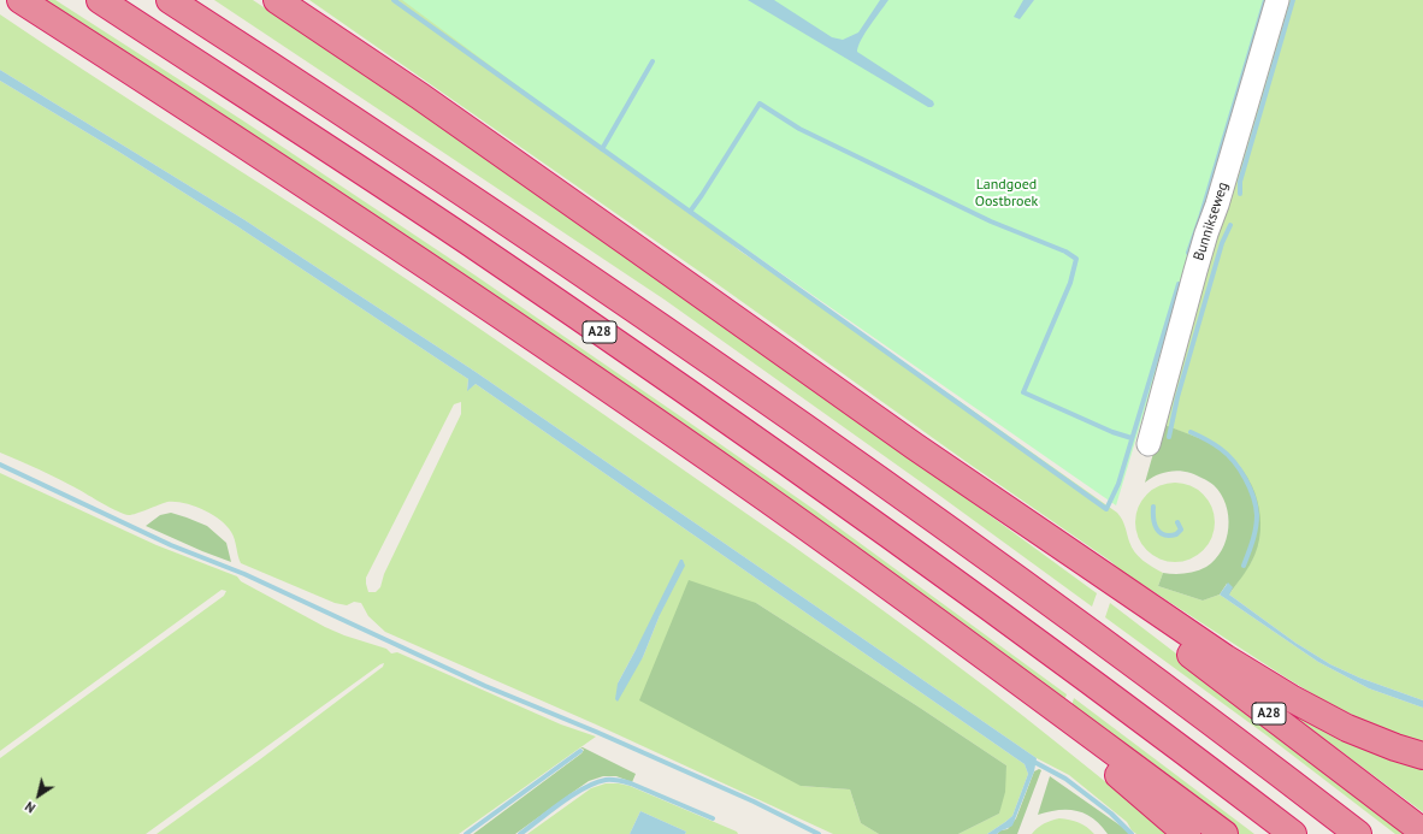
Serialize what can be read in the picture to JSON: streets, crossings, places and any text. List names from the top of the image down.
{
  "streets": {
    "highway": ["A28"],
    "street": ["Bunnikseweg"]
  },
  "parks": ["Landgoed Oostbroek"],
  "north": "bottom left"
}
